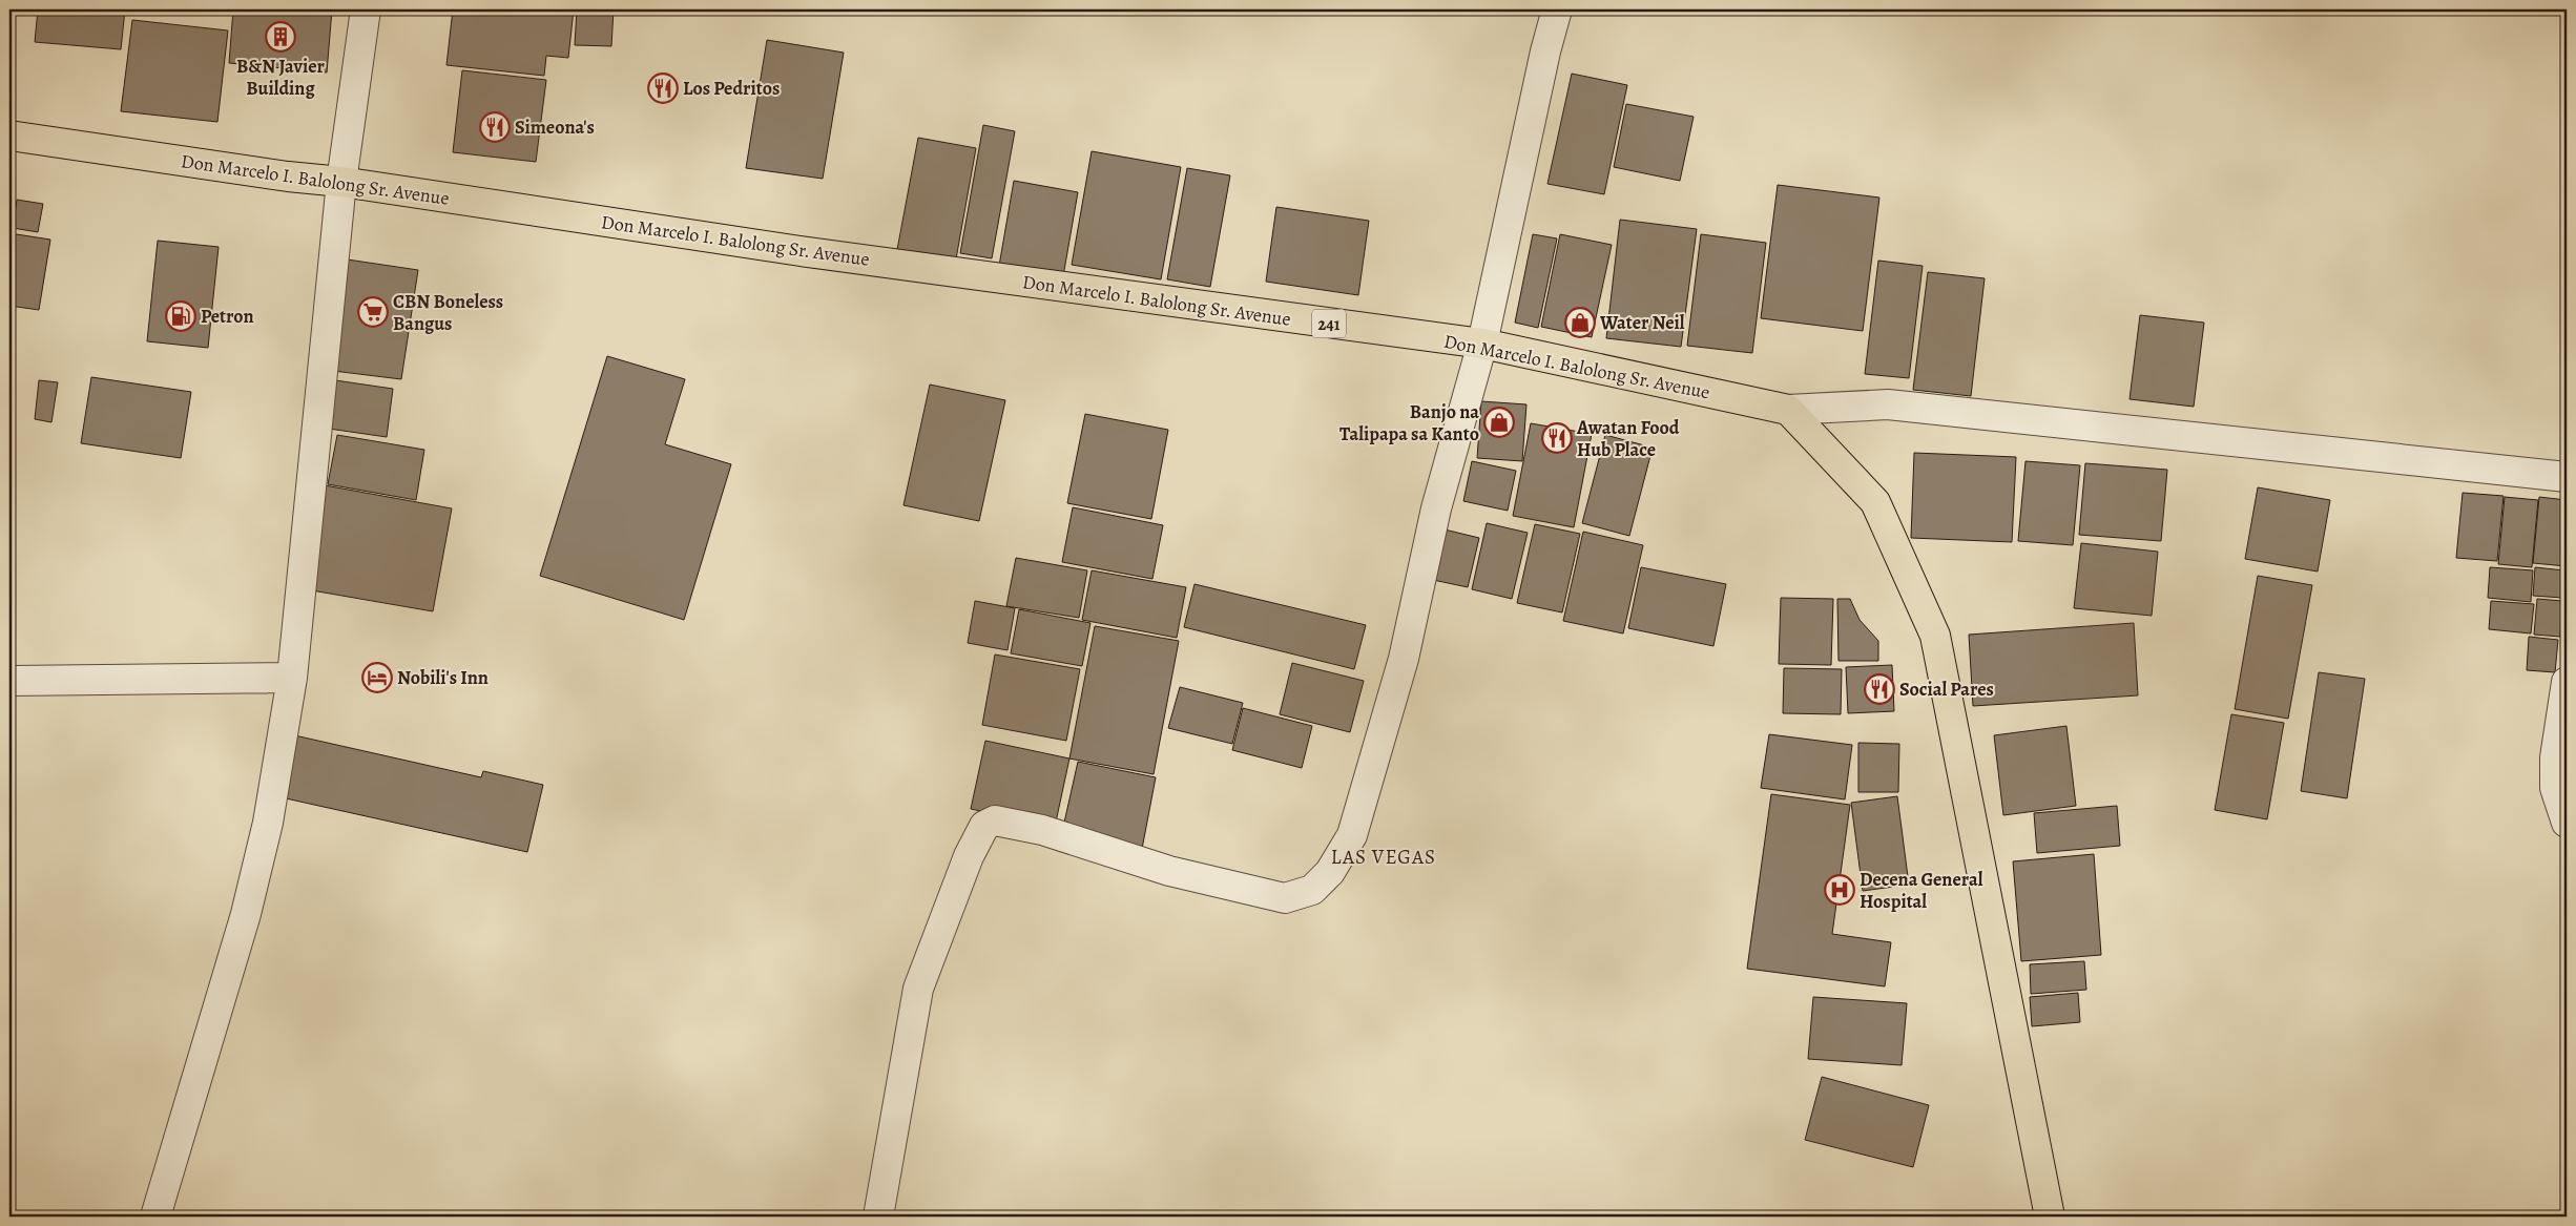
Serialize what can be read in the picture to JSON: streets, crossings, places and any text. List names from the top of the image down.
{
  "streets": {
    "main road": ["Don Marcelo I. Balolong Sr. Avenue", "241"]
  },
  "districts": ["LAS VEGAS"],
  "places": {
    "building": ["B&N Javier Building"],
    "restaurant": [
      "Los Pedritos",
      "Simeona's",
      "Awatan Food Hub Place",
      "Social Pares"
    ],
    "supermarket": ["CBN Boneless Bangus"],
    "fuel station": ["Petron"],
    "shop": ["Water Neil", "Banjo na Talipapa sa Kanto"],
    "hotel": ["Nobili's Inn"],
    "hospital": ["Decena General Hospital"]
  }
}
